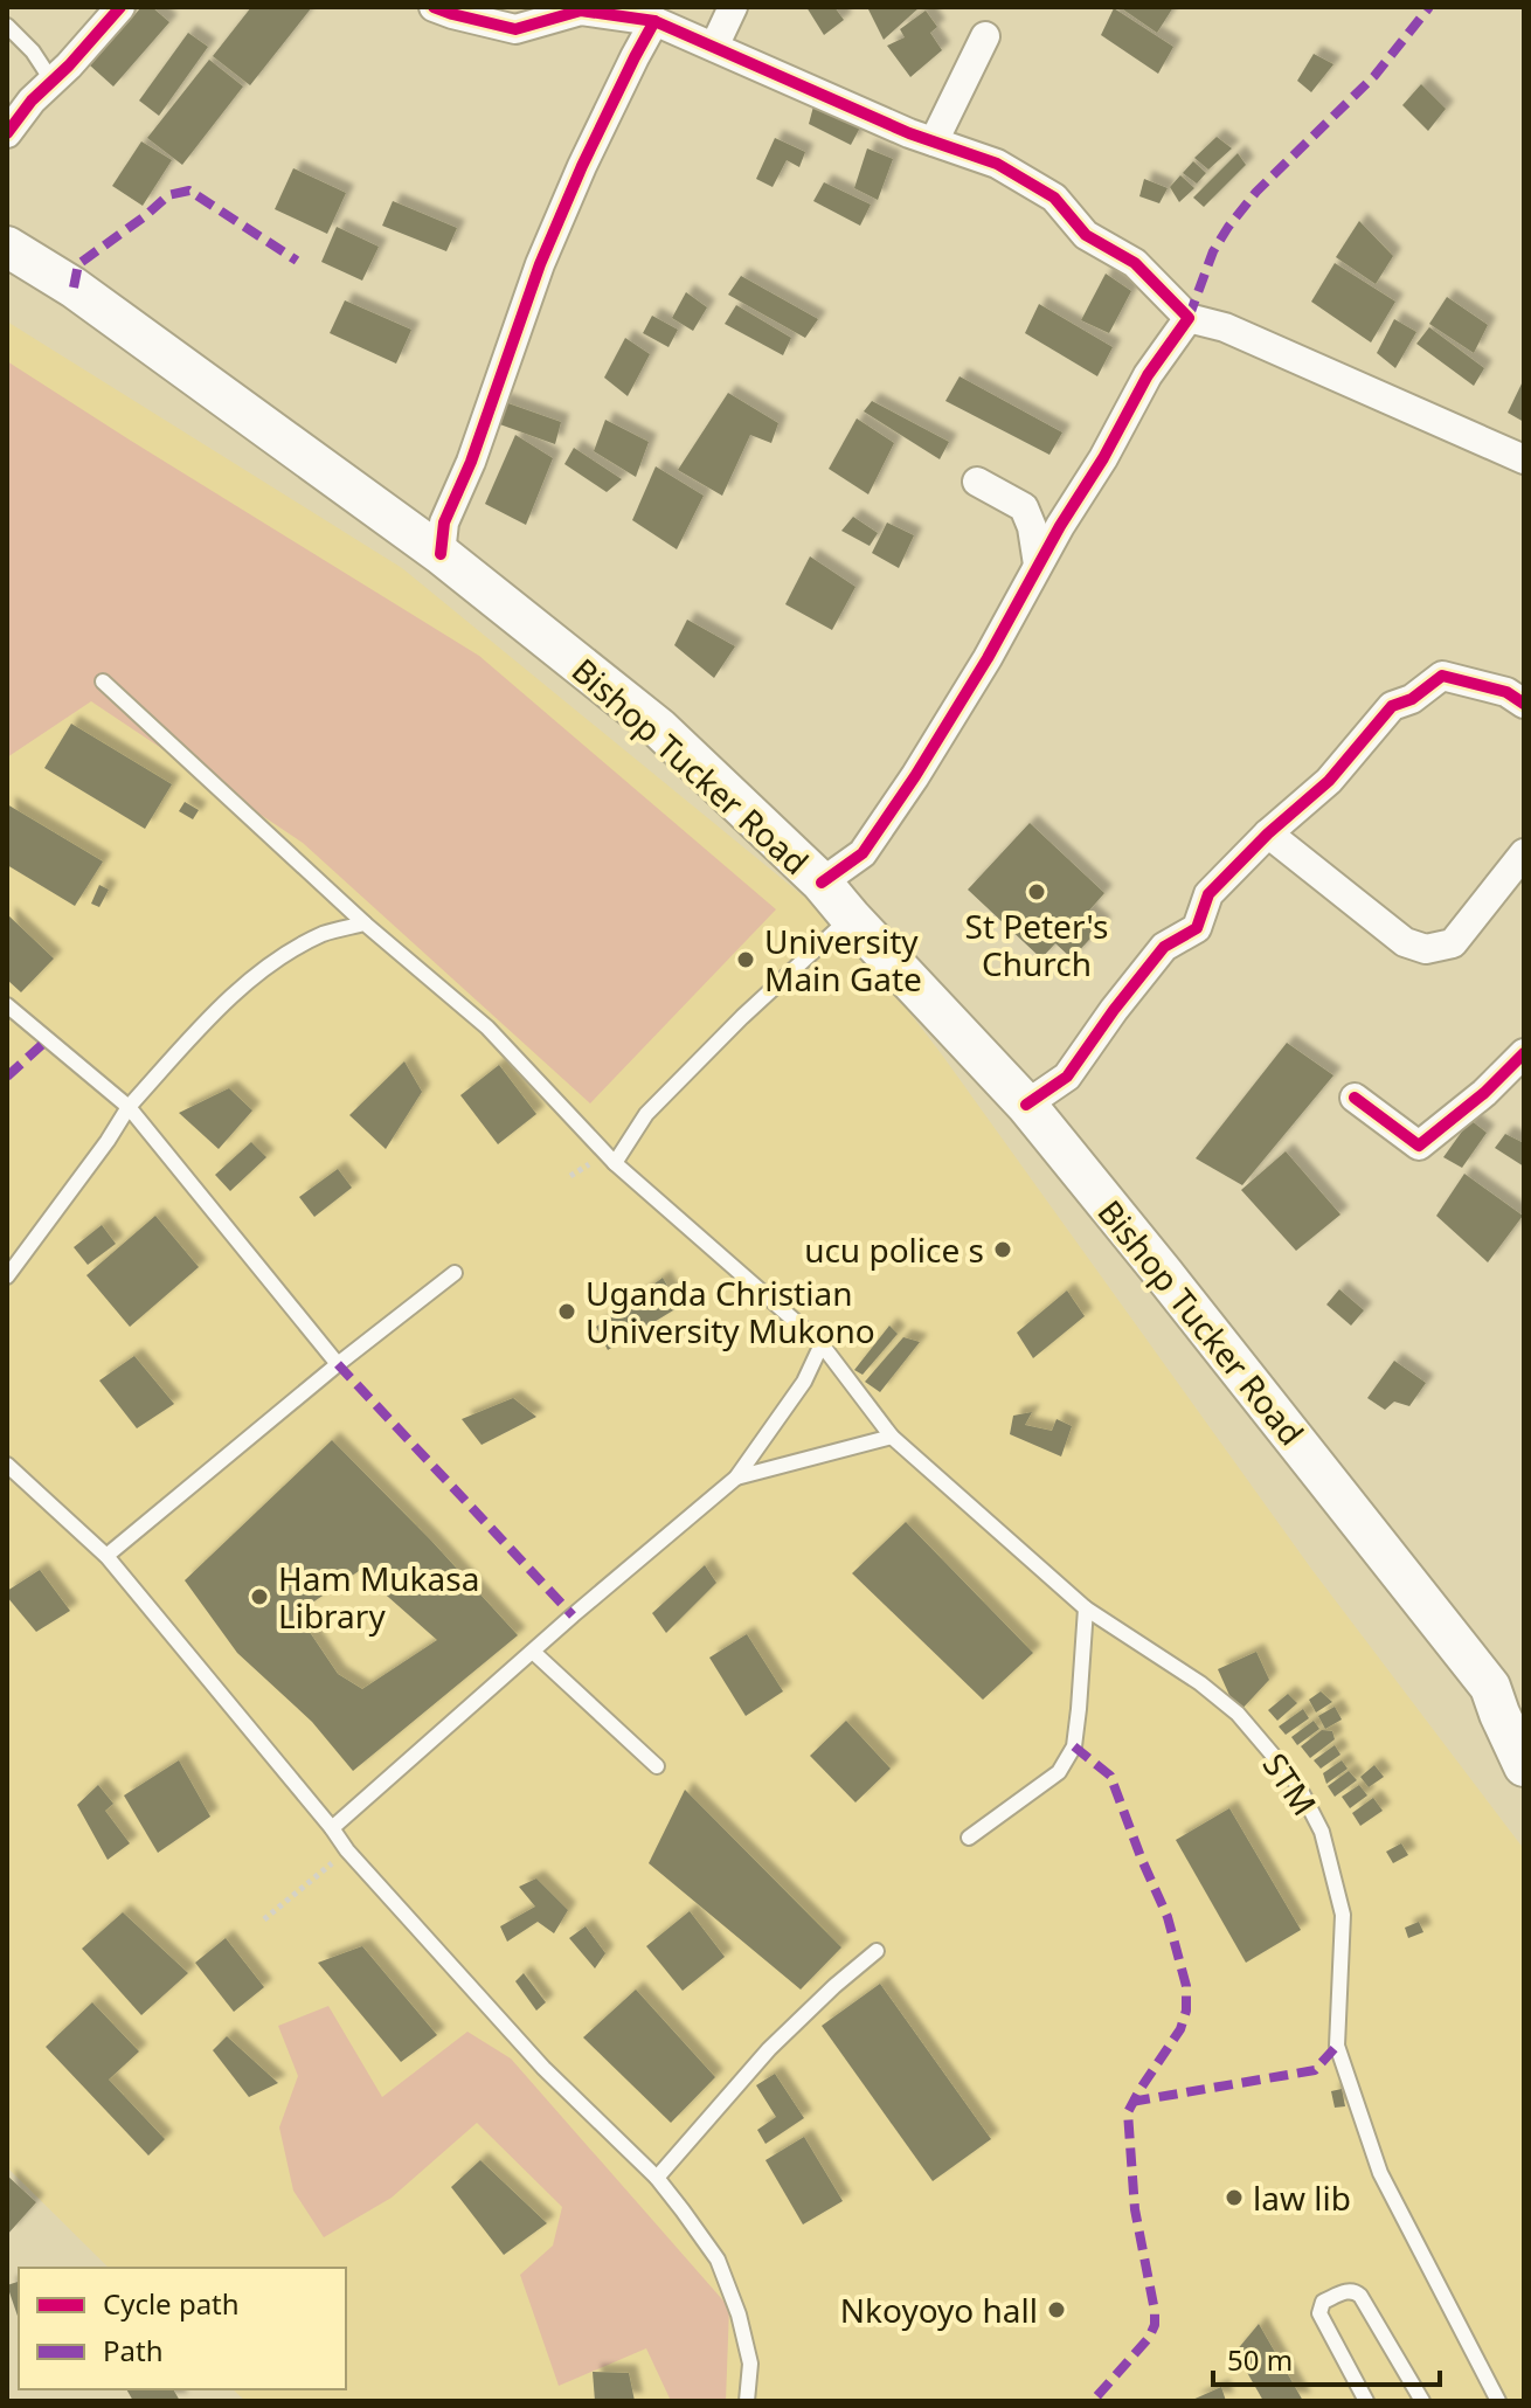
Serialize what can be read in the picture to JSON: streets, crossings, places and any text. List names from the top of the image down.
{
  "streets": {
    "main road": ["Bishop Tucker Road"],
    "lane": ["STM"]
  },
  "places": [
    "St Peter's Church",
    "University Main Gate",
    "ucu police s",
    "Uganda Christian University Mukono",
    "Ham Mukasa Library",
    "law lib",
    "Nkoyoyo hall"
  ],
  "legend": ["Cycle path", "Path"],
  "scale_bar": "50 m"
}
